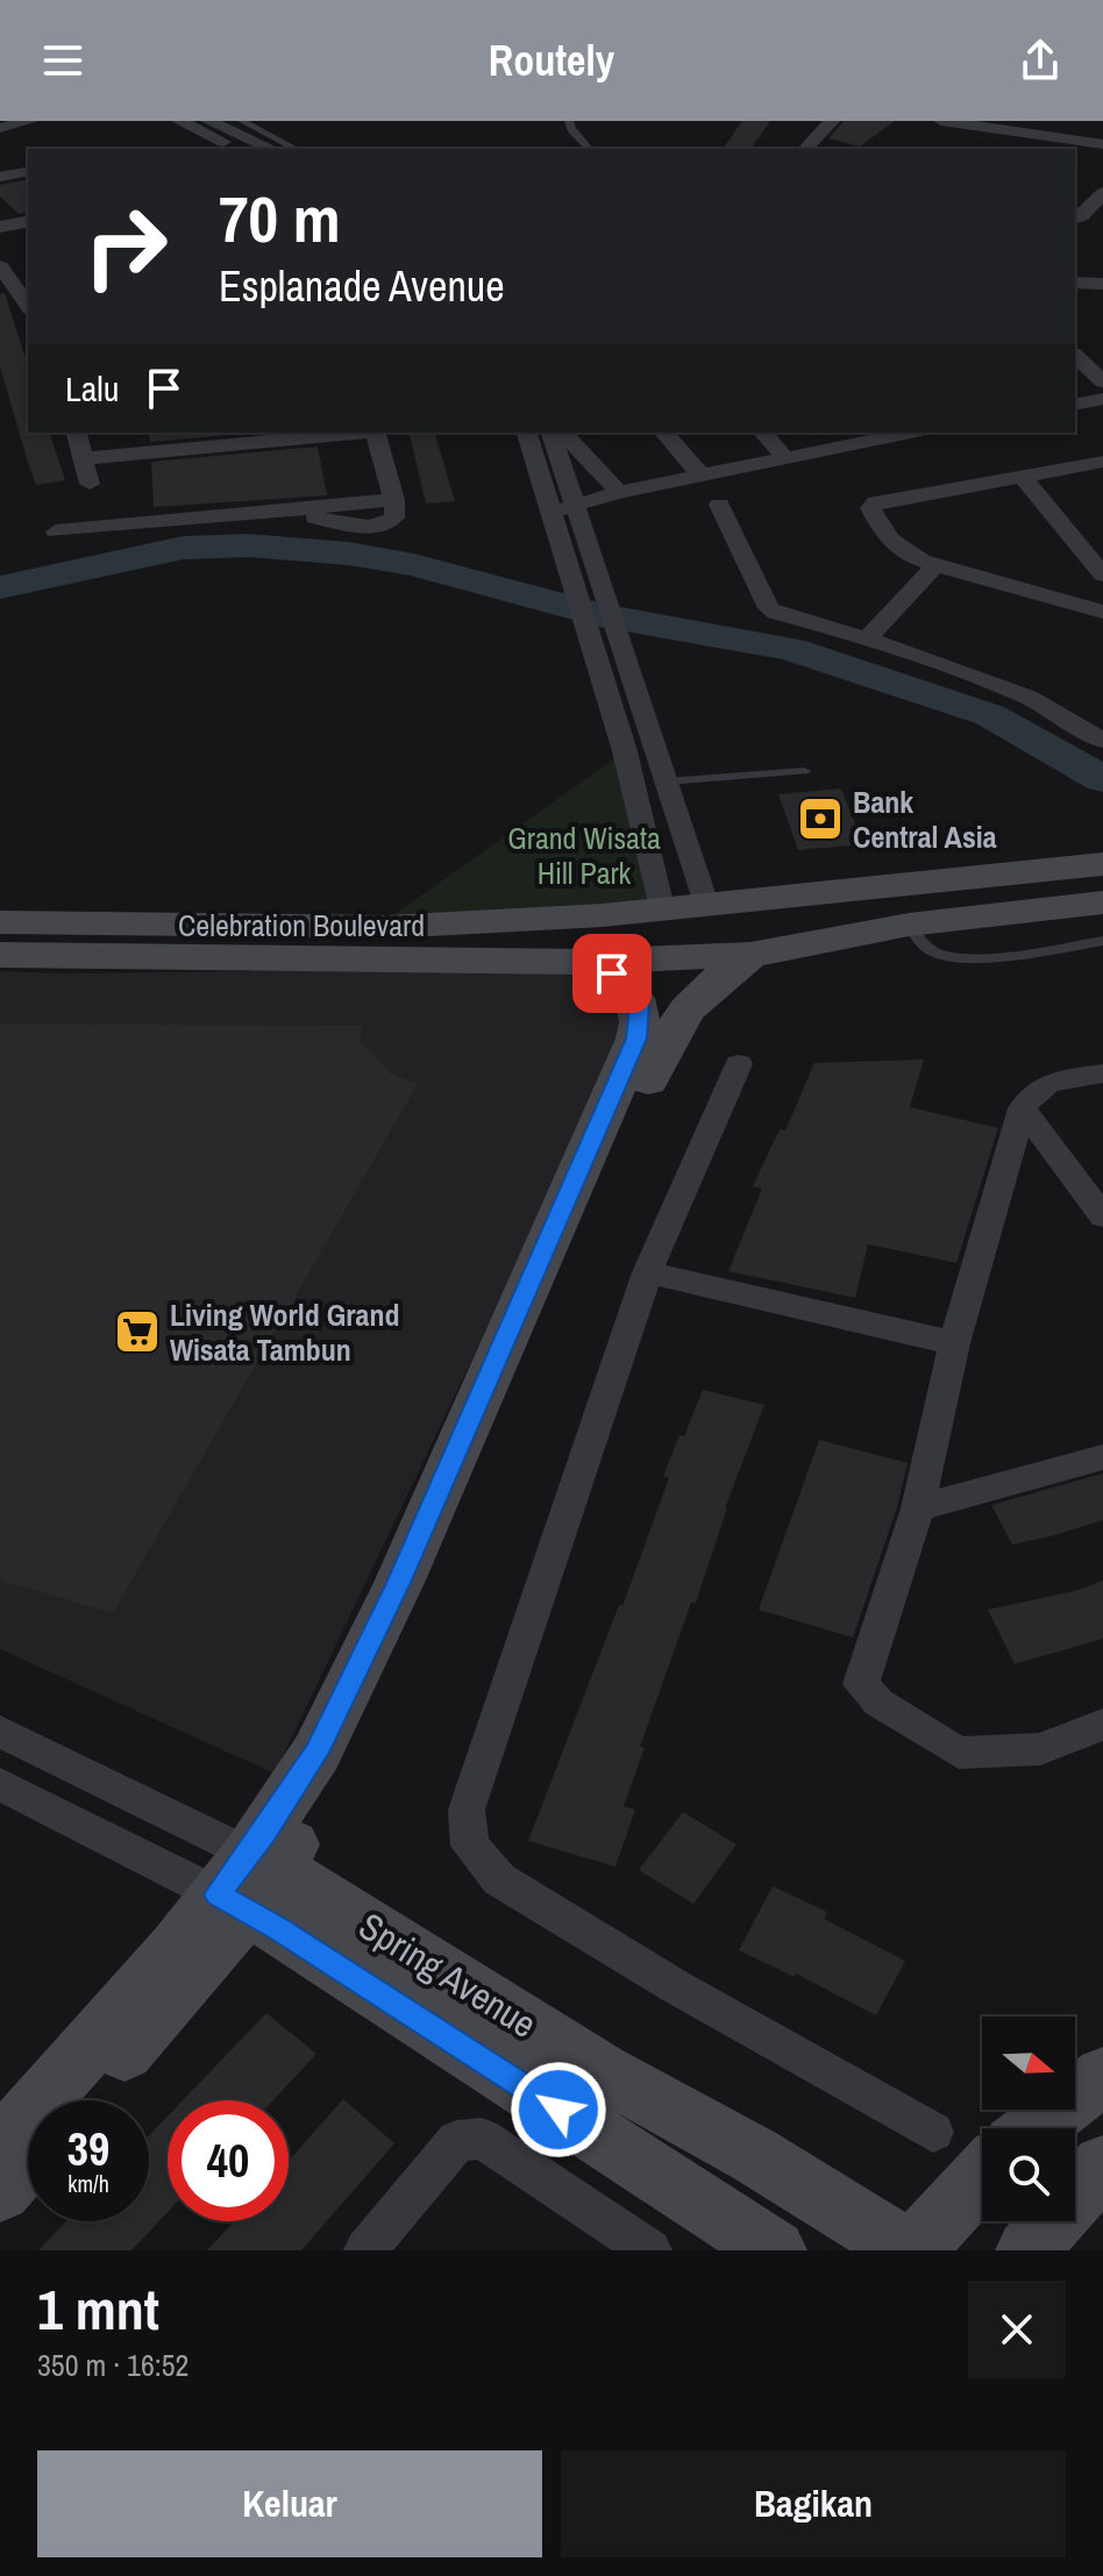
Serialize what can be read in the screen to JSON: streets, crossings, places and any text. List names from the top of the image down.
{
  "streets": {
    "street": ["Celebration Boulevard", "Spring Avenue"]
  },
  "parks": ["Grand Wisata Hill Park"],
  "places": {
    "bank": ["Bank Central Asia"],
    "supermarket": ["Living World Grand Wisata Tambun"]
  },
  "north": "right",
  "page": {
    "header": "Routely",
    "turn": ["70 m", "Esplanade Avenue"],
    "then": "Lalu",
    "speed": "39 km/h",
    "limit": "40",
    "heading": ["1 mnt", "350 m · 16:52"],
    "buttons": ["Keluar", "Bagikan"]
  }
}
